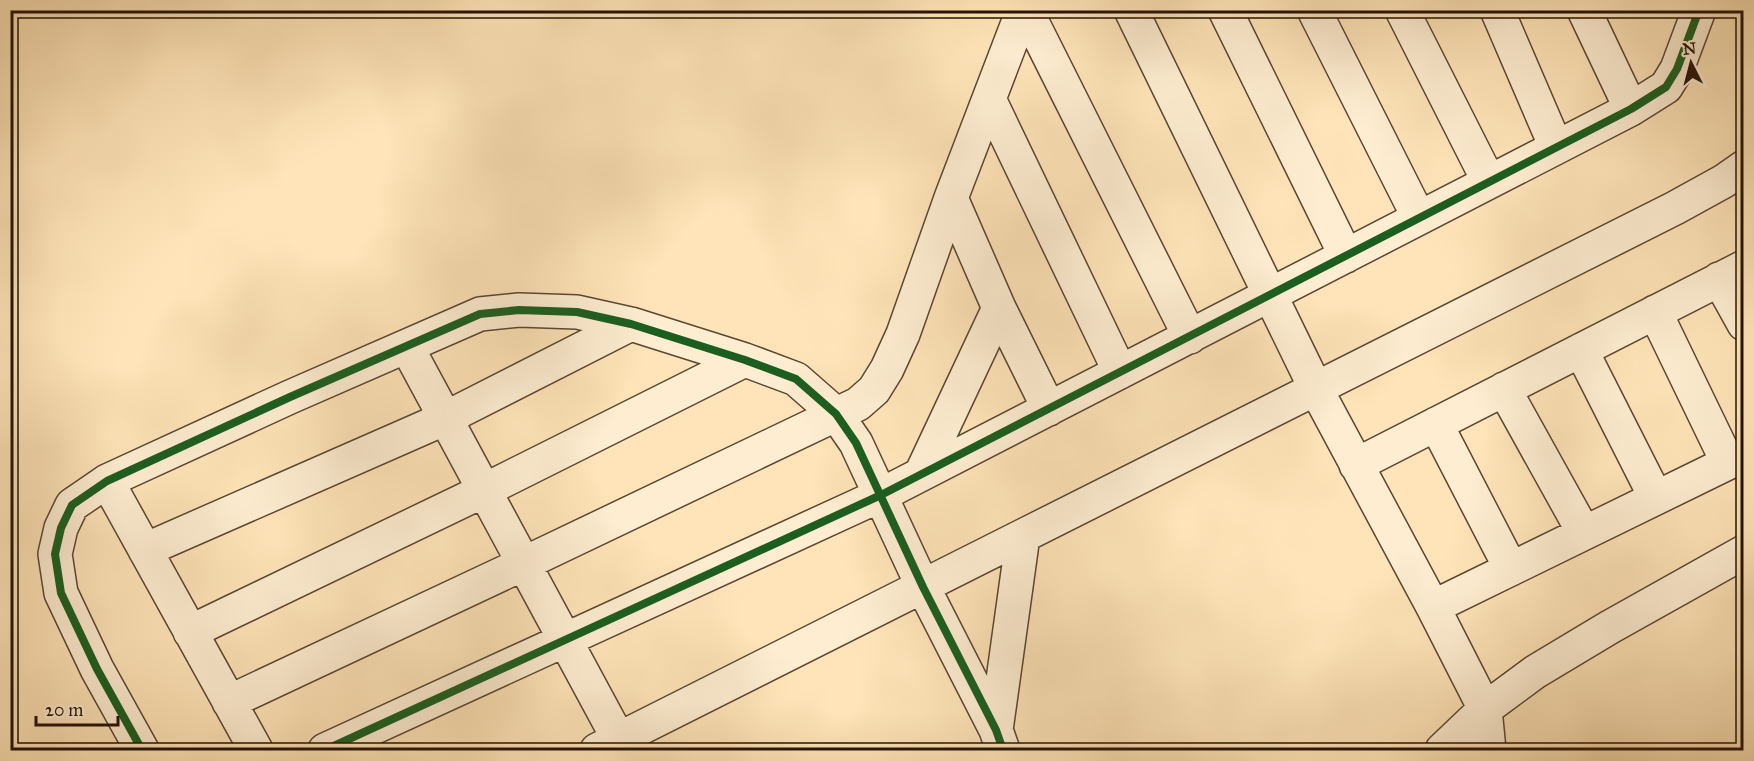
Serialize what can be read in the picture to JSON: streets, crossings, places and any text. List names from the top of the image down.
{
  "scale_bar": "20 m",
  "north": "top"
}
